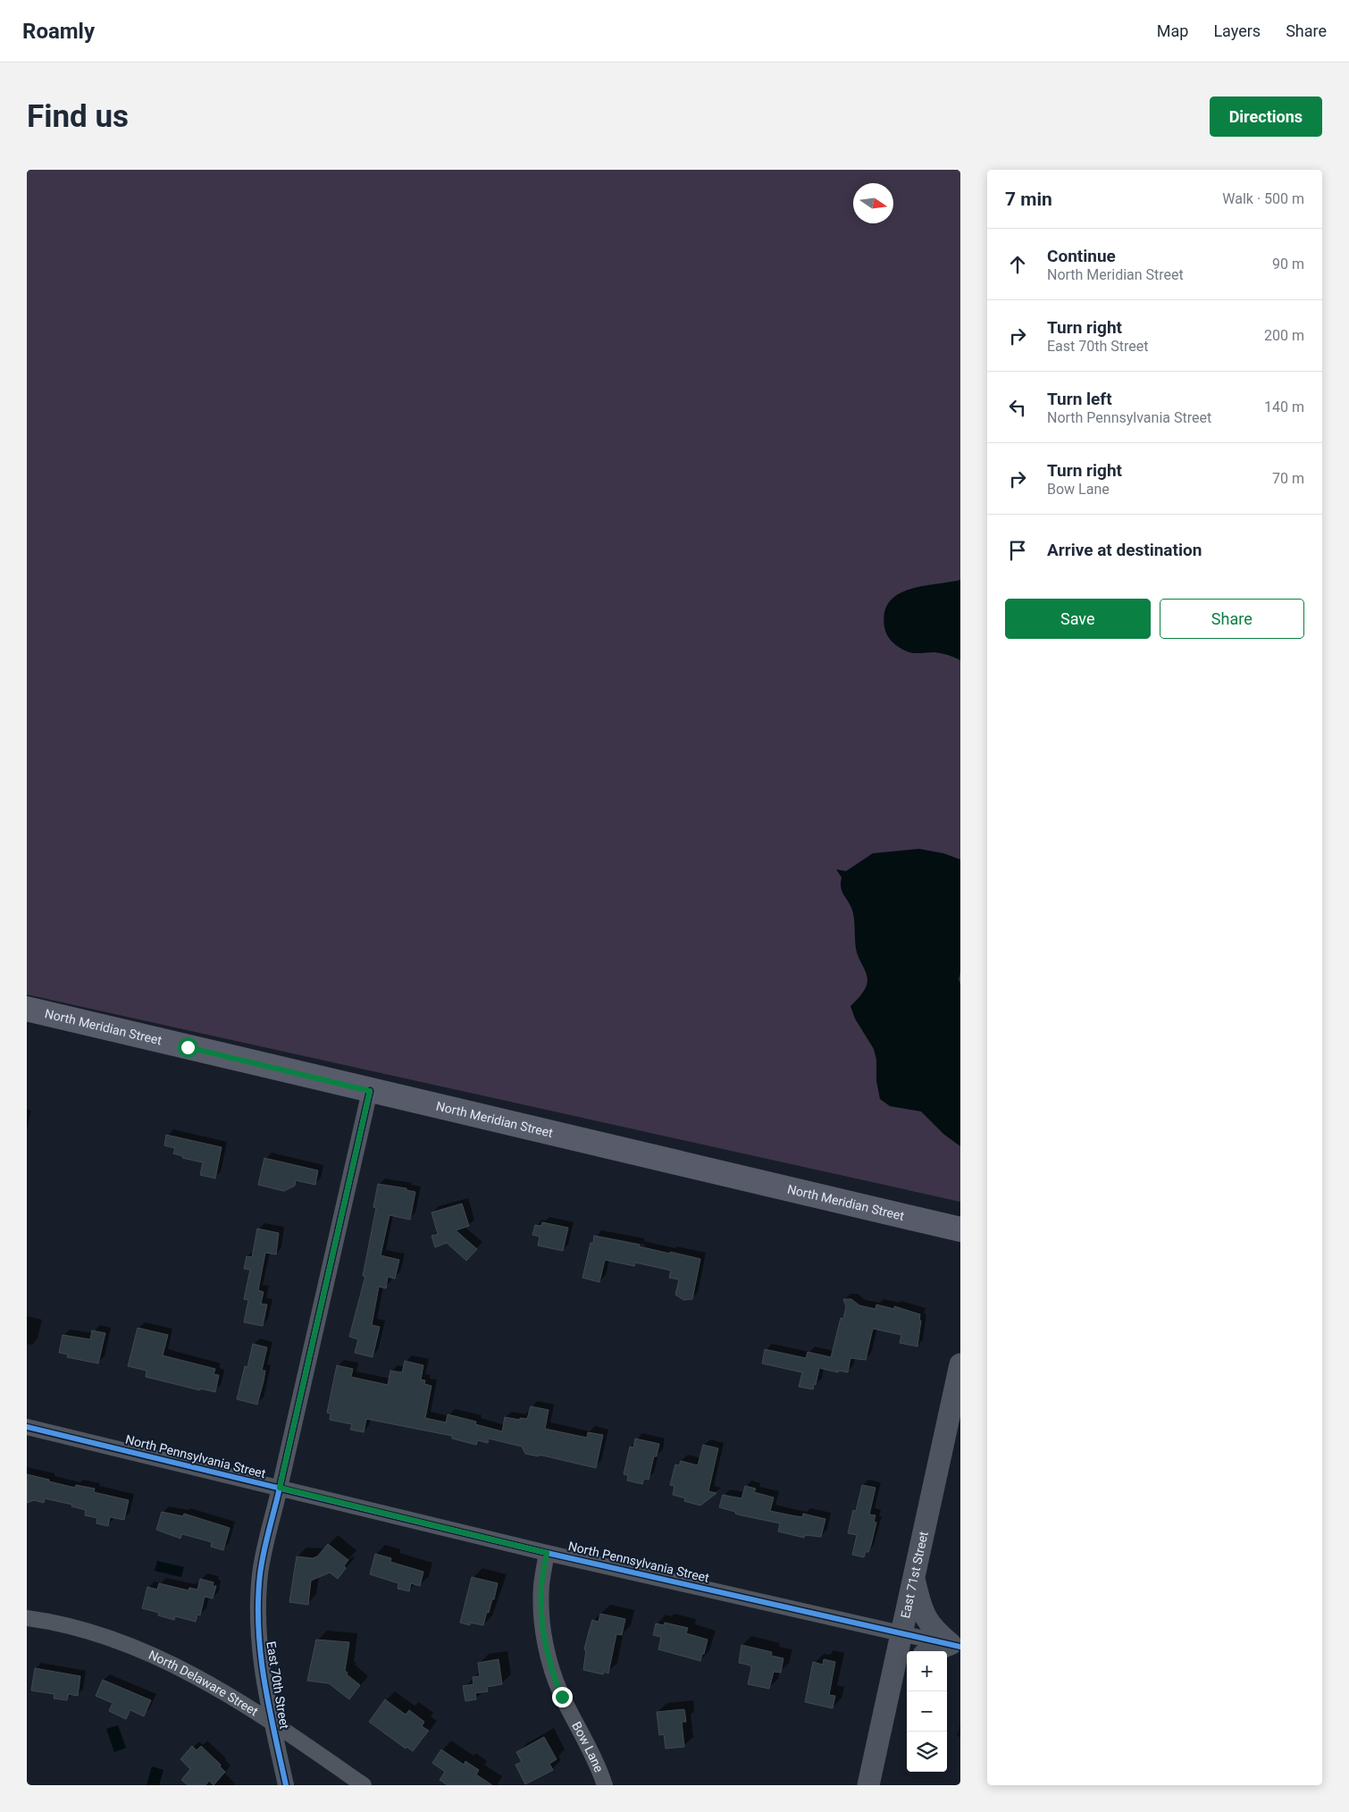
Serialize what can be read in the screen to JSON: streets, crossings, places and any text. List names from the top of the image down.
{
  "streets": {
    "main road": ["North Meridian Street", "East 71st Street"],
    "street": [
      "North Pennsylvania Street",
      "North Delaware Street",
      "East 70th Street",
      "Bow Lane"
    ]
  },
  "crossings": [
    ["North Meridian Street", "East 70th Street"],
    ["North Pennsylvania Street", "East 71st Street"],
    ["North Pennsylvania Street", "East 70th Street"],
    ["North Pennsylvania Street", "Bow Lane"],
    ["North Delaware Street", "East 70th Street"]
  ],
  "north": "right",
  "page": {
    "header": "Roamly",
    "nav": ["Map", "Layers", "Share"],
    "buttons": [
      "Directions",
      ["Save", "Share"]
    ],
    "title": "Find us",
    "heading": ["7 min", "Walk · 500 m"],
    "list": [
      ["Continue", "North Meridian Street", "90 m"],
      ["Turn right", "East 70th Street", "200 m"],
      ["Turn left", "North Pennsylvania Street", "140 m"],
      ["Turn right", "Bow Lane", "70 m"],
      "Arrive at destination"
    ],
    "map_buttons": ["+", "−"]
  }
}
